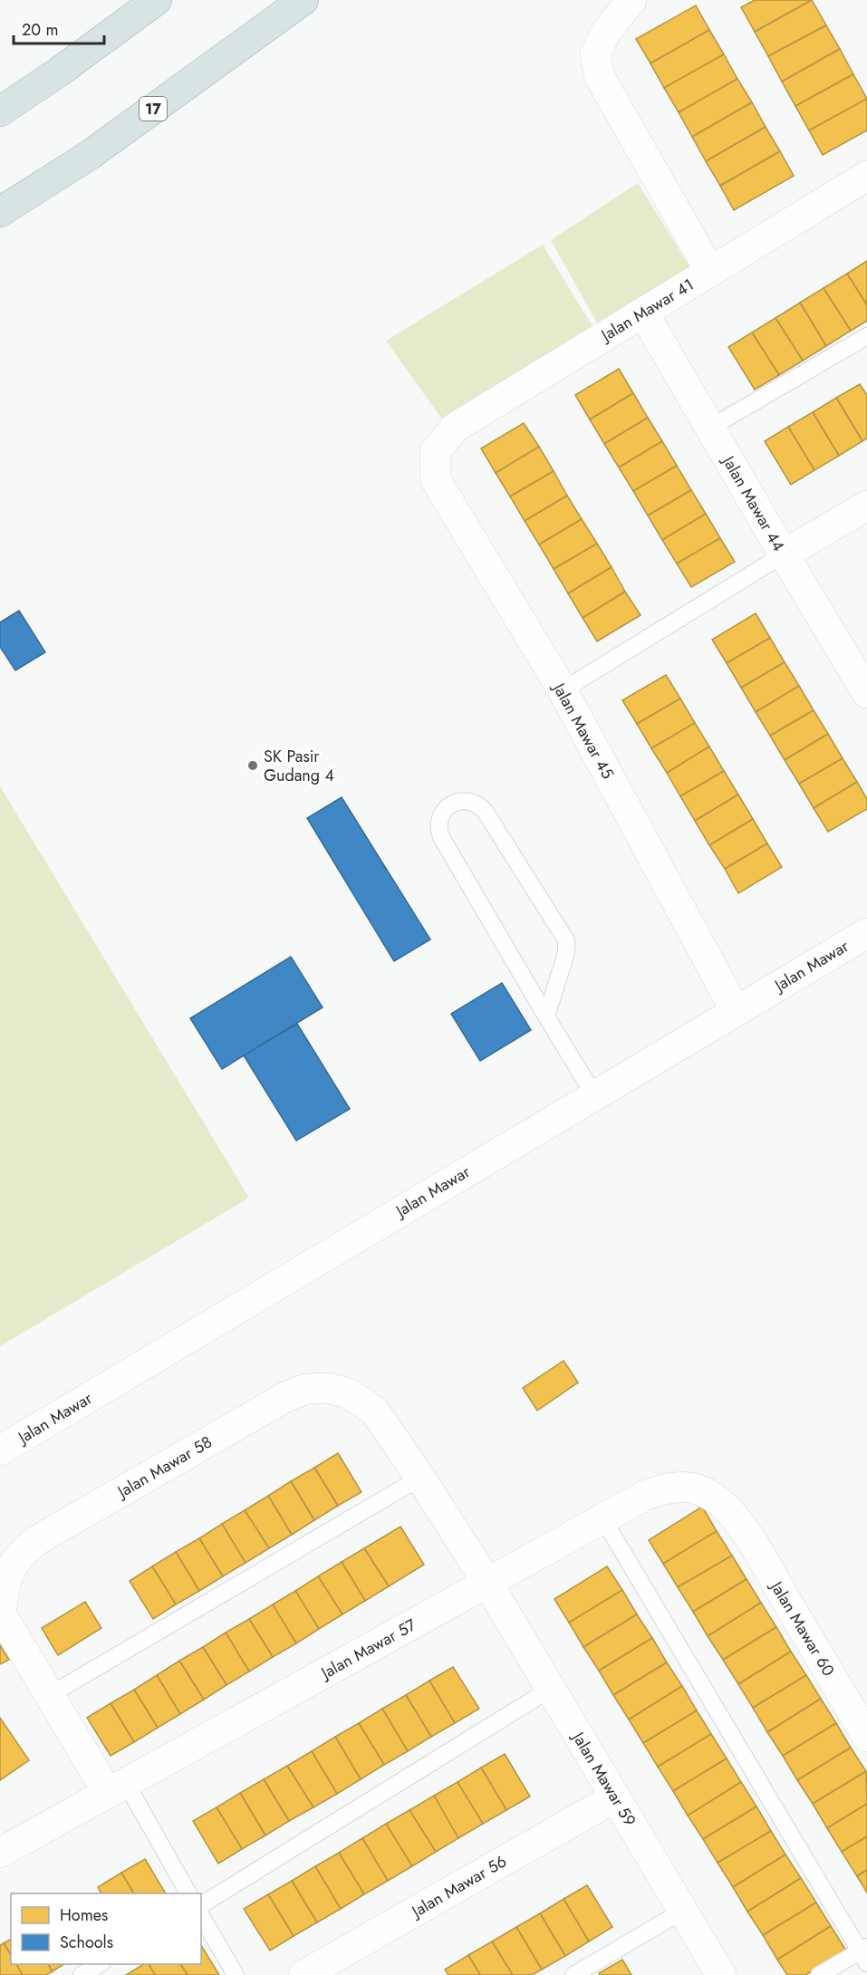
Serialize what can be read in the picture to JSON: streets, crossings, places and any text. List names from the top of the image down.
{
  "streets": {
    "highway": ["17"],
    "street": [
      "Jalan Mawar 41",
      "Jalan Mawar 44",
      "Jalan Mawar 45",
      "Jalan Mawar",
      "Jalan Mawar 58",
      "Jalan Mawar 60",
      "Jalan Mawar 57",
      "Jalan Mawar 59",
      "Jalan Mawar 56"
    ]
  },
  "crossings": [
    ["Jalan Mawar 41", "Jalan Mawar 44"],
    ["Jalan Mawar 41", "Jalan Mawar 45"],
    ["Jalan Mawar 45", "Jalan Mawar"],
    ["Jalan Mawar 58", "Jalan Mawar 57"],
    ["Jalan Mawar 58", "Jalan Mawar 59"],
    ["Jalan Mawar 60", "Jalan Mawar 57"],
    ["Jalan Mawar 57", "Jalan Mawar 59"],
    ["Jalan Mawar 59", "Jalan Mawar 56"]
  ],
  "places": ["SK Pasir Gudang 4"],
  "legend": ["Homes", "Schools"],
  "scale_bar": "20 m"
}
